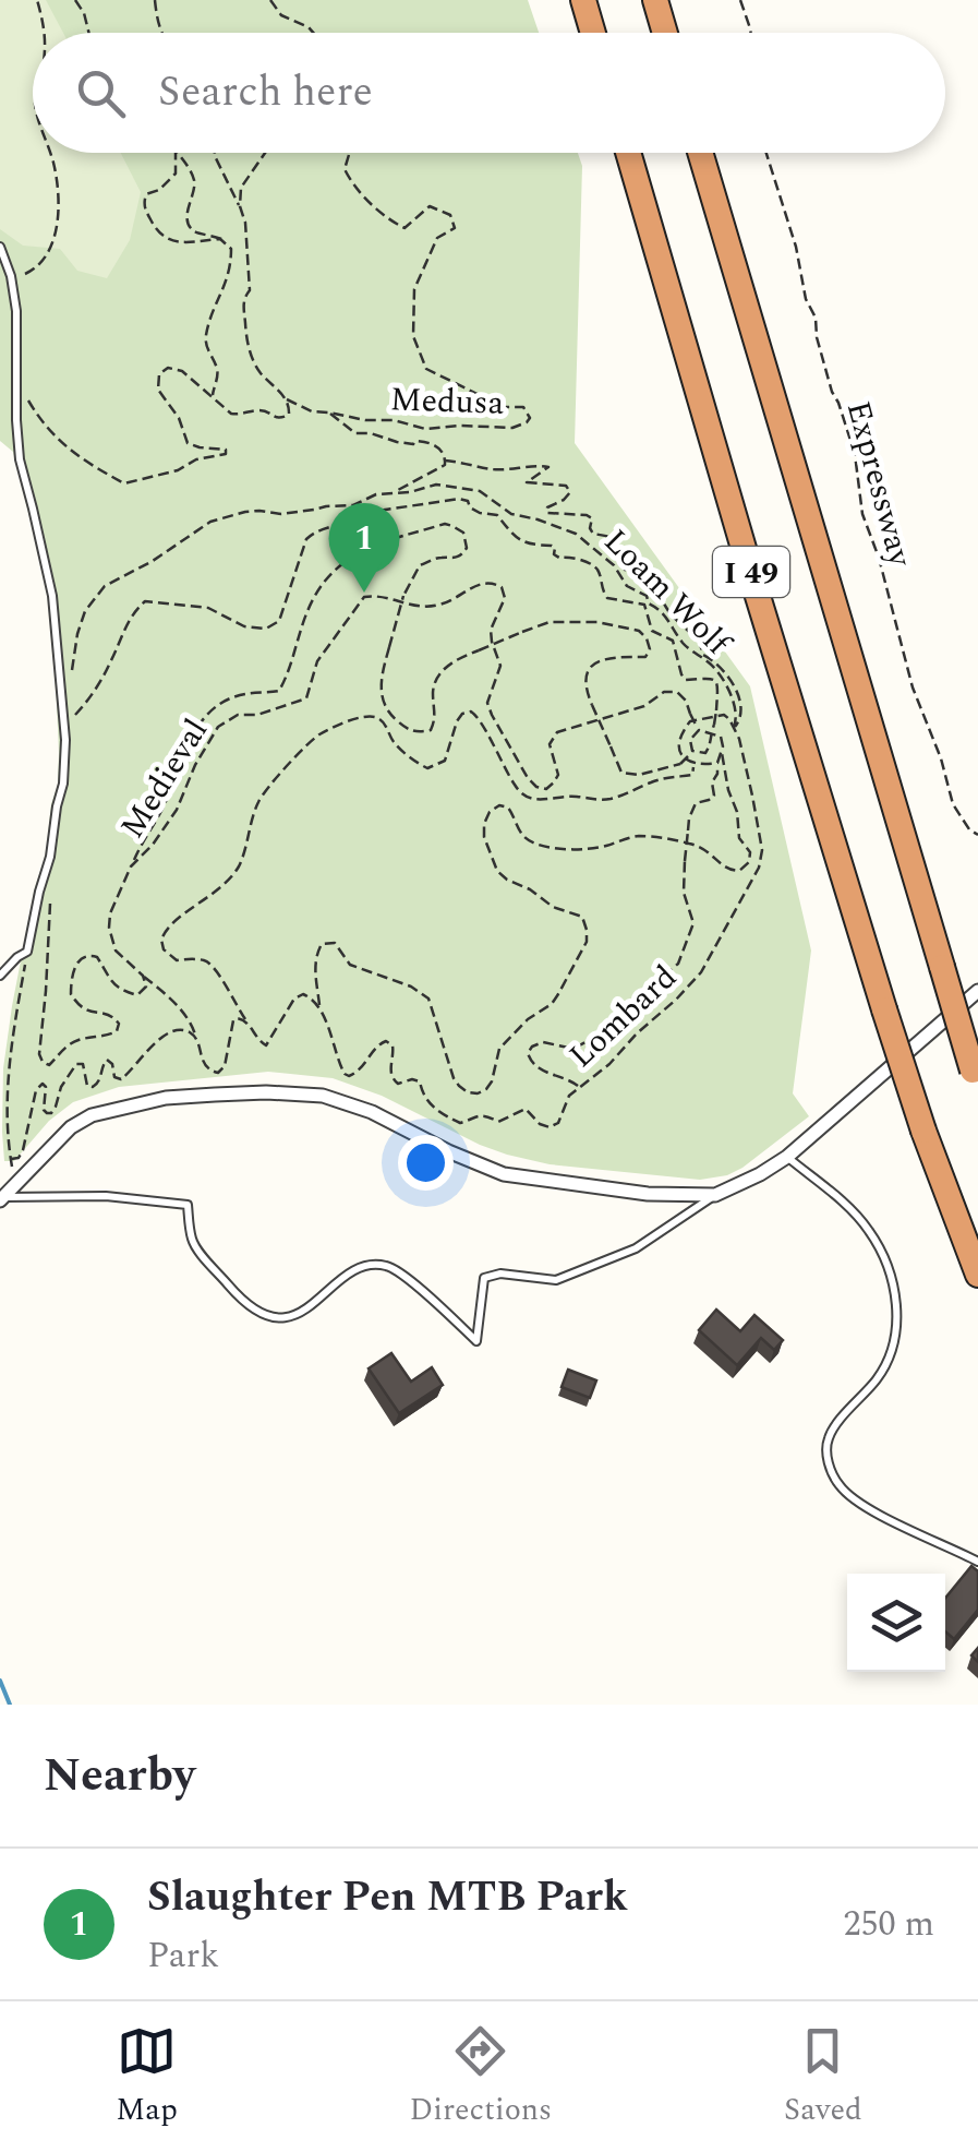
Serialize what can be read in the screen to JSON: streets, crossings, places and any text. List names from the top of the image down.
{
  "streets": {
    "highway": ["I 49"],
    "path": [
      "Medusa",
      "Expressway",
      "Loam Wolf",
      "Medieval",
      "Lombard"
    ]
  },
  "crossings": [
    ["Loam Wolf", "Lombard"]
  ],
  "page": {
    "search": "Search here",
    "pins": "1",
    "heading": "Nearby",
    "list": [
      {
        "mark": "1",
        "name": "Slaughter Pen MTB Park",
        "note": "Park",
        "value": "250 m"
      }
    ],
    "nav": ["Map", "Directions", "Saved"]
  }
}
